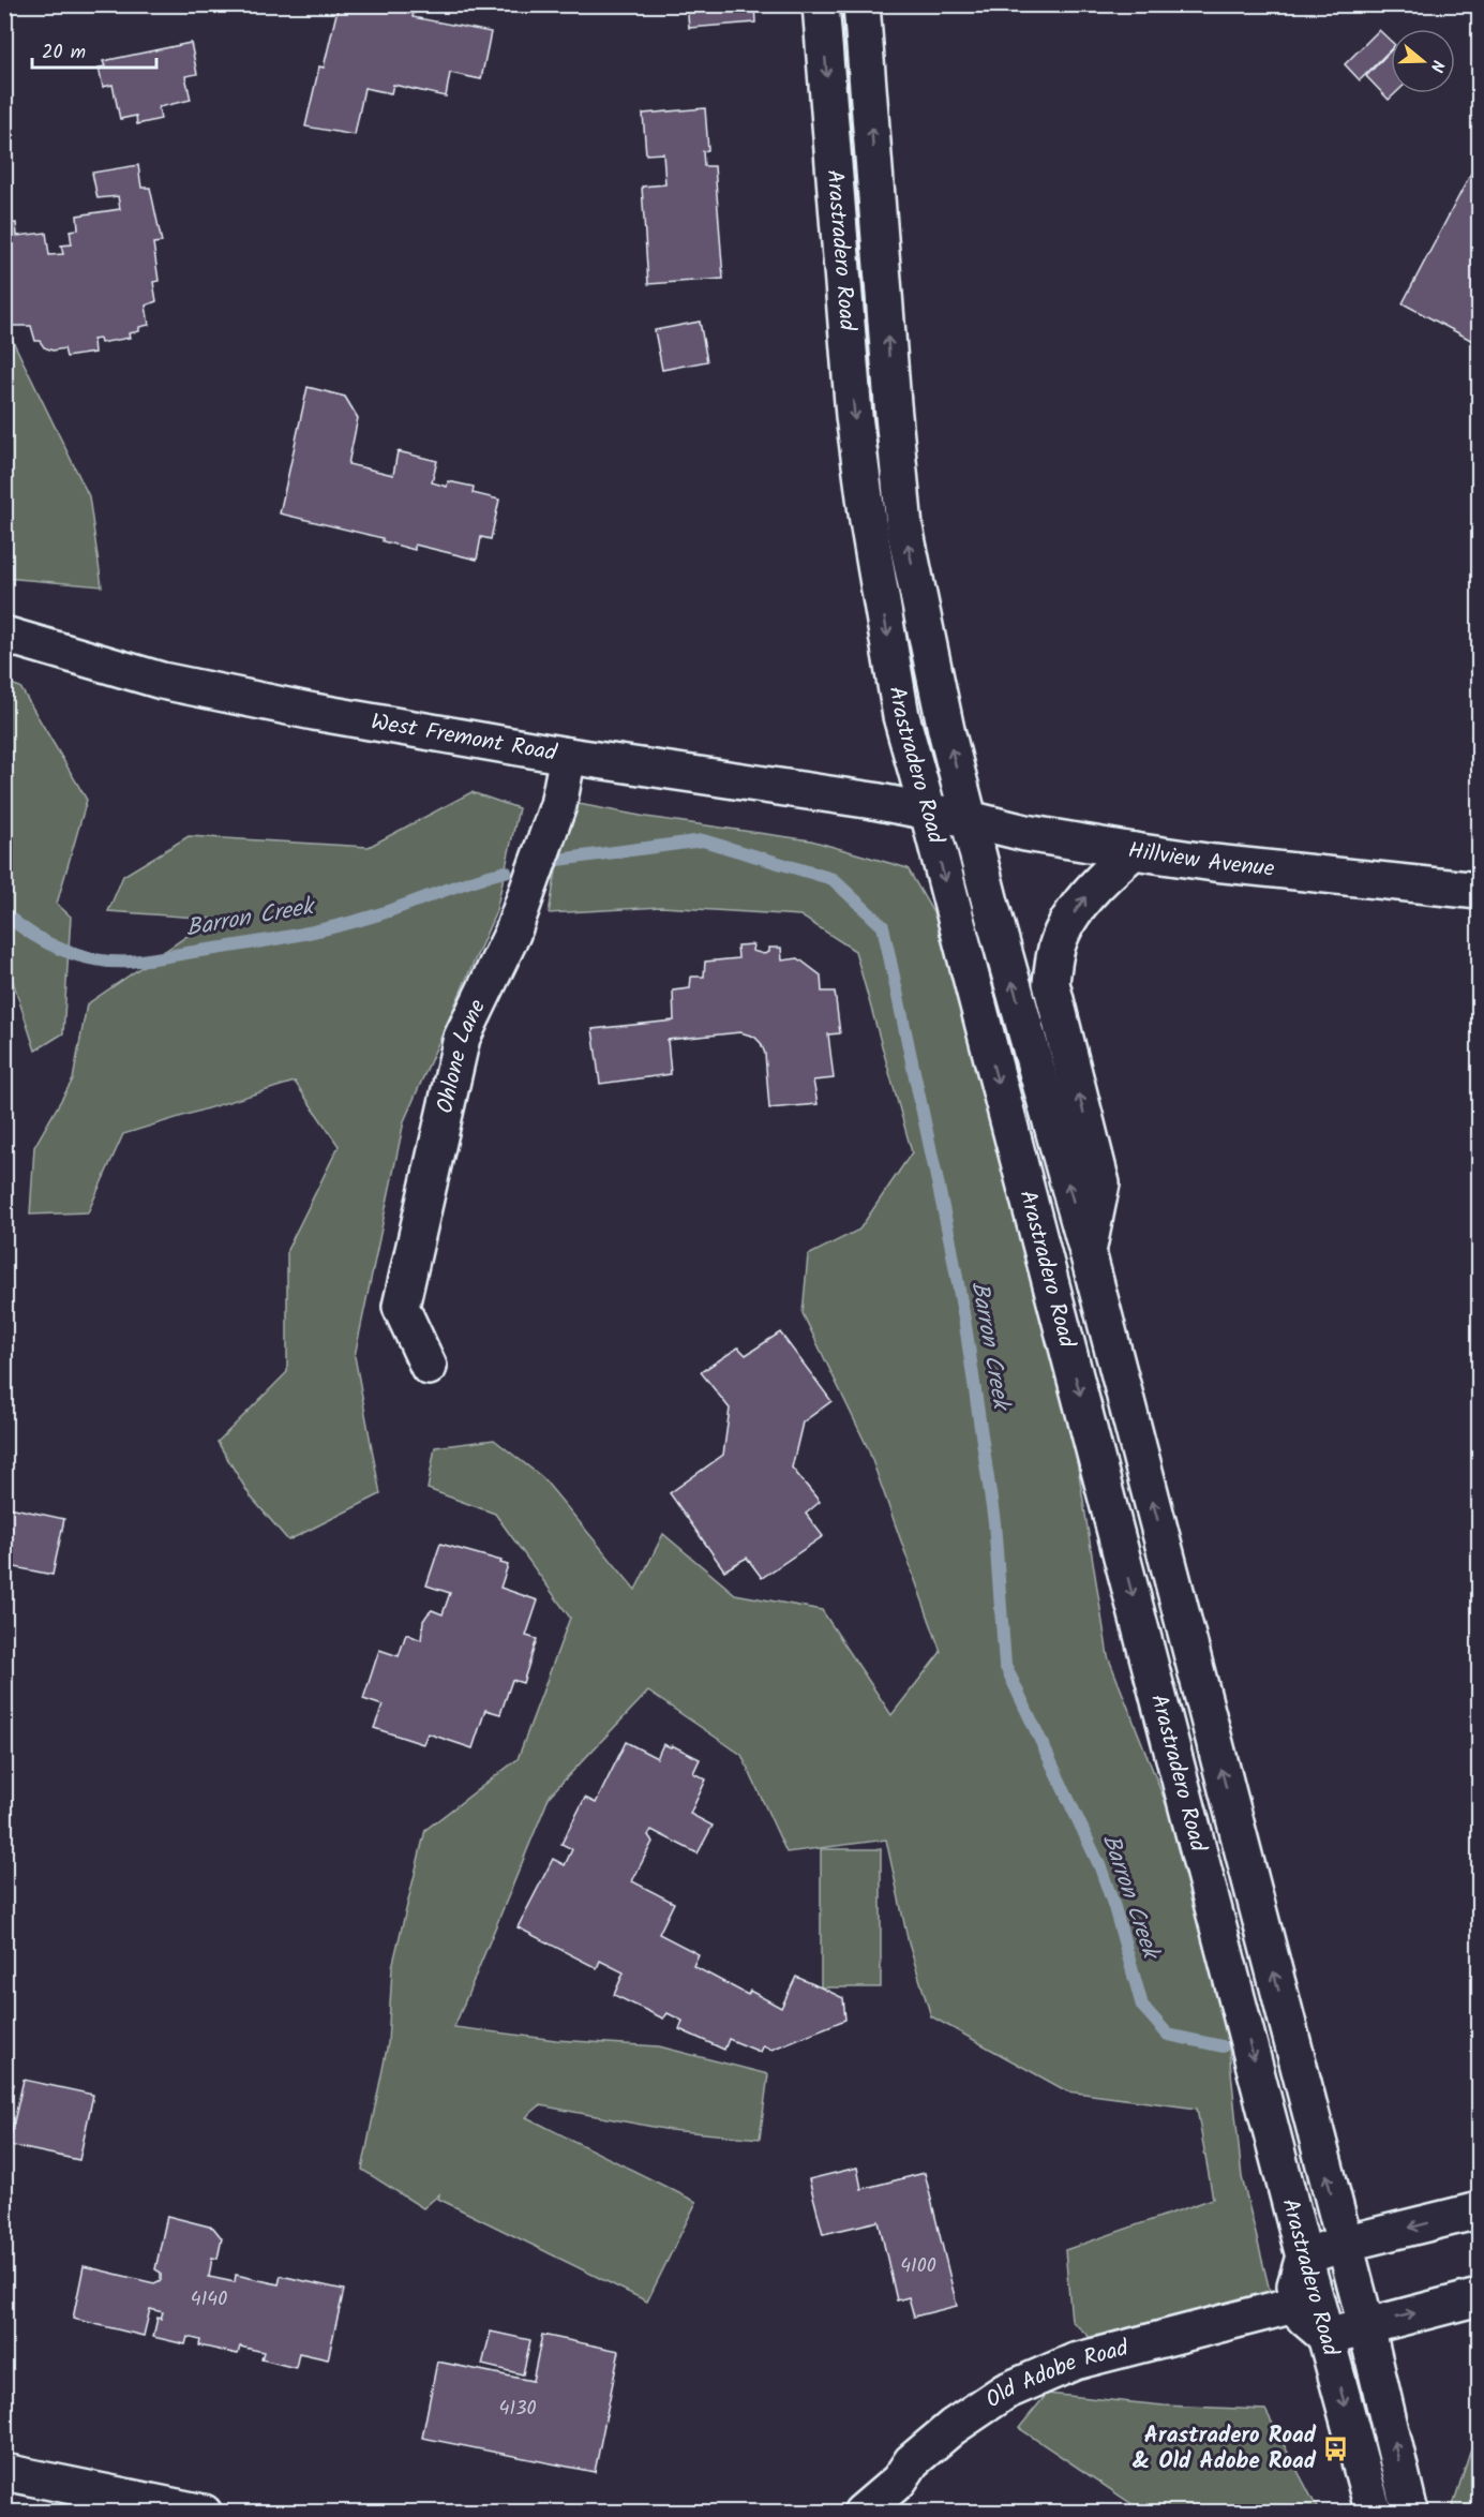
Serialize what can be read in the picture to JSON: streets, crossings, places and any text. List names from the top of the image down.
{
  "streets": {
    "main road": [
      "Arastradero Road",
      "West Fremont Road",
      "Hillview Avenue",
      "Ohlone Lane",
      "Old Adobe Road"
    ]
  },
  "crossings": [
    ["Arastradero Road", "West Fremont Road"],
    ["Arastradero Road", "Hillview Avenue"],
    ["West Fremont Road", "Hillview Avenue"],
    ["West Fremont Road", "Ohlone Lane"]
  ],
  "water": ["Barron Creek"],
  "places": {
    "bus stop": ["Arastradero Road & Old Adobe Road"]
  },
  "house_numbers": ["4100", "4140", "4130"],
  "scale_bar": "20 m",
  "north": "right"
}
